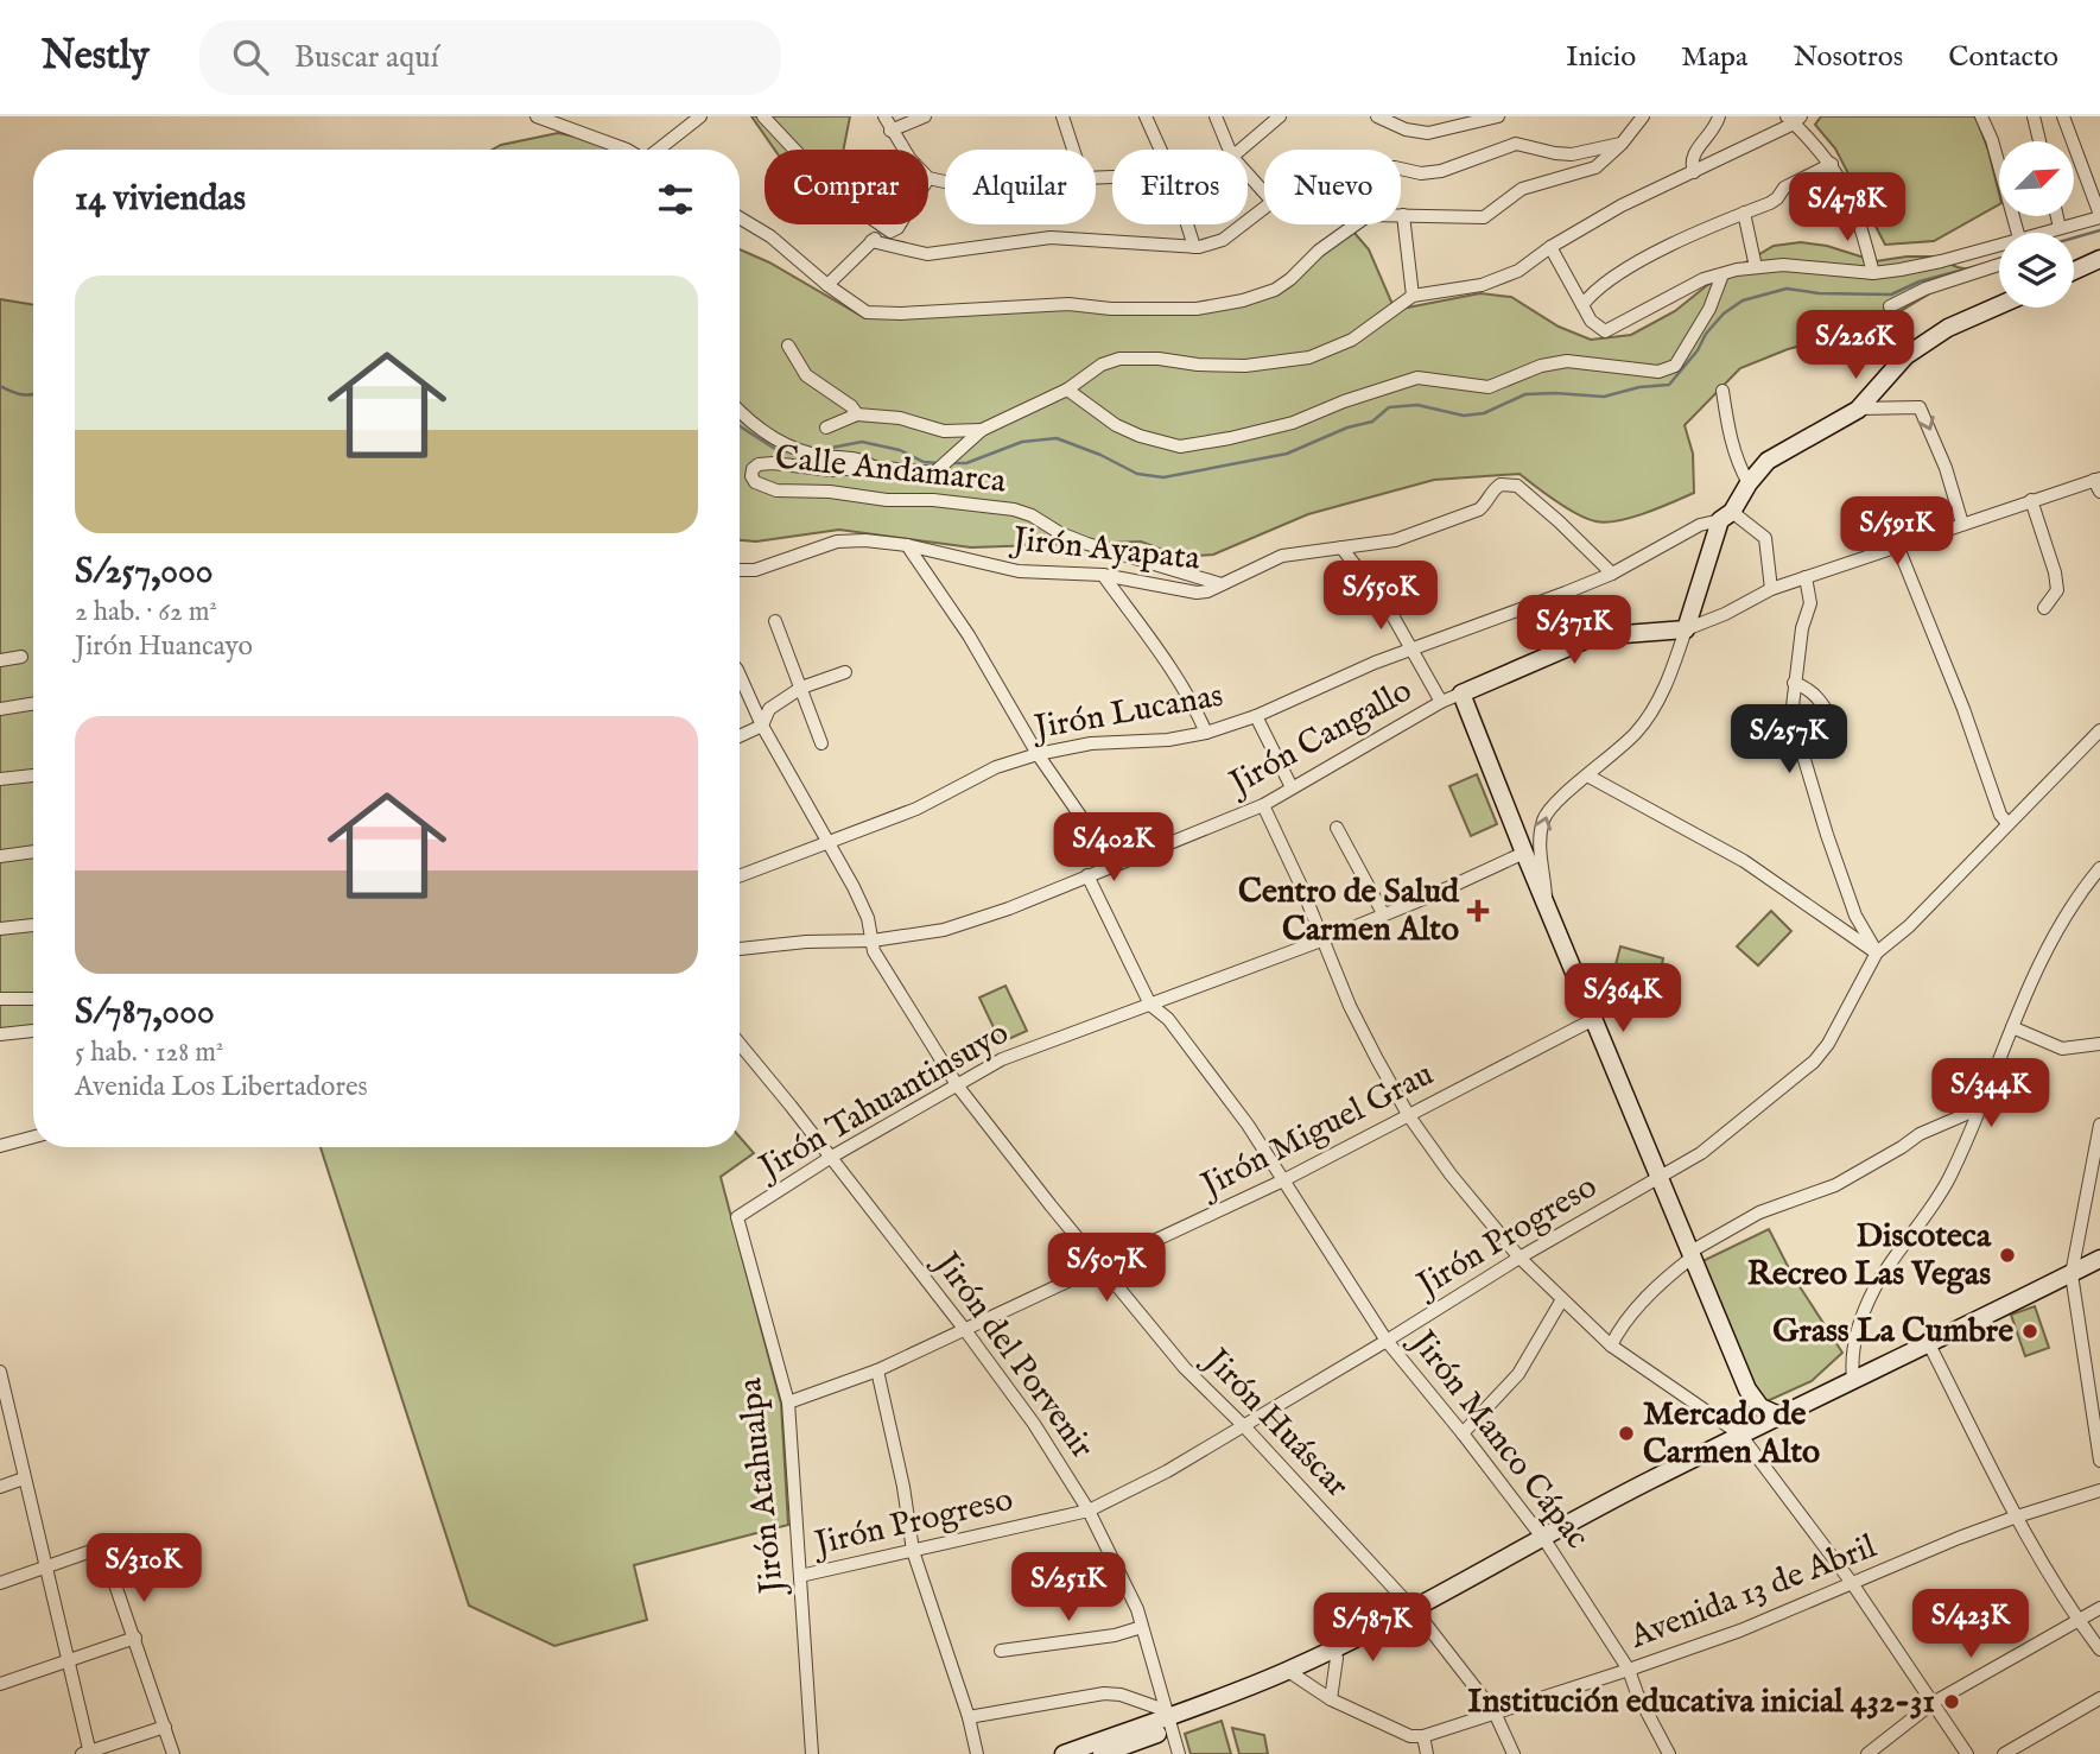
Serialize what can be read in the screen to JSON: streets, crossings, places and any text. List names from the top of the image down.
{
  "streets": {
    "street": [
      "Calle Andamarca",
      "Jirón Ayapata",
      "Jirón Lucanas",
      "Jirón Cangallo",
      "Jirón Tahuantinsuyo",
      "Jirón Miguel Grau",
      "Jirón Progreso",
      "Jirón del Porvenir",
      "Jirón Huáscar",
      "Jirón Manco Cápac",
      "Jirón Atahualpa",
      "Avenida 13 de Abril"
    ]
  },
  "crossings": [
    ["Calle Andamarca", "Jirón Ayapata"],
    ["Jirón Ayapata", "Jirón Lucanas"],
    ["Jirón Lucanas", "Jirón Huáscar"],
    ["Jirón Cangallo", "Jirón Huáscar"],
    ["Jirón Cangallo", "Jirón Manco Cápac"],
    ["Jirón Tahuantinsuyo", "Jirón del Porvenir"],
    ["Jirón Tahuantinsuyo", "Jirón Huáscar"],
    ["Jirón Tahuantinsuyo", "Jirón Manco Cápac"],
    ["Jirón Tahuantinsuyo", "Jirón Atahualpa"],
    ["Jirón Miguel Grau", "Jirón del Porvenir"],
    ["Jirón Miguel Grau", "Jirón Huáscar"],
    ["Jirón Miguel Grau", "Jirón Manco Cápac"],
    ["Jirón Miguel Grau", "Jirón Atahualpa"],
    ["Jirón Progreso", "Jirón del Porvenir"],
    ["Jirón Progreso", "Jirón Huáscar"],
    ["Jirón Progreso", "Jirón Manco Cápac"],
    ["Jirón Progreso", "Jirón Atahualpa"],
    ["Jirón Huáscar", "Avenida 13 de Abril"],
    ["Jirón Manco Cápac", "Avenida 13 de Abril"]
  ],
  "places": {
    "health": ["Centro de Salud Carmen Alto"],
    "other": [
      "Discoteca Recreo Las Vegas",
      "Grass La Cumbre",
      "Mercado de Carmen Alto",
      "Institución educativa inicial 432-31"
    ]
  },
  "north": "top right",
  "page": {
    "header": "Nestly",
    "search": "Buscar aquí",
    "nav": [
      "Inicio",
      "Mapa",
      "Nosotros",
      "Contacto"
    ],
    "chip": [
      "Comprar",
      "Alquilar",
      "Filtros",
      "Nuevo"
    ],
    "heading": "14 viviendas",
    "price": [
      "S/478K",
      "S/226K",
      "S/591K",
      "S/550K",
      "S/371K",
      "S/257K",
      "S/402K",
      "S/364K",
      "S/344K",
      "S/507K",
      "S/310K",
      "S/251K",
      "S/423K",
      "S/787K"
    ],
    "list": [
      {
        "name": "S/257,000",
        "note": "2 hab. · 62 m² · Jirón Huancayo"
      },
      {
        "name": "S/787,000",
        "note": "5 hab. · 128 m² · Avenida Los Libertadores"
      }
    ]
  }
}
